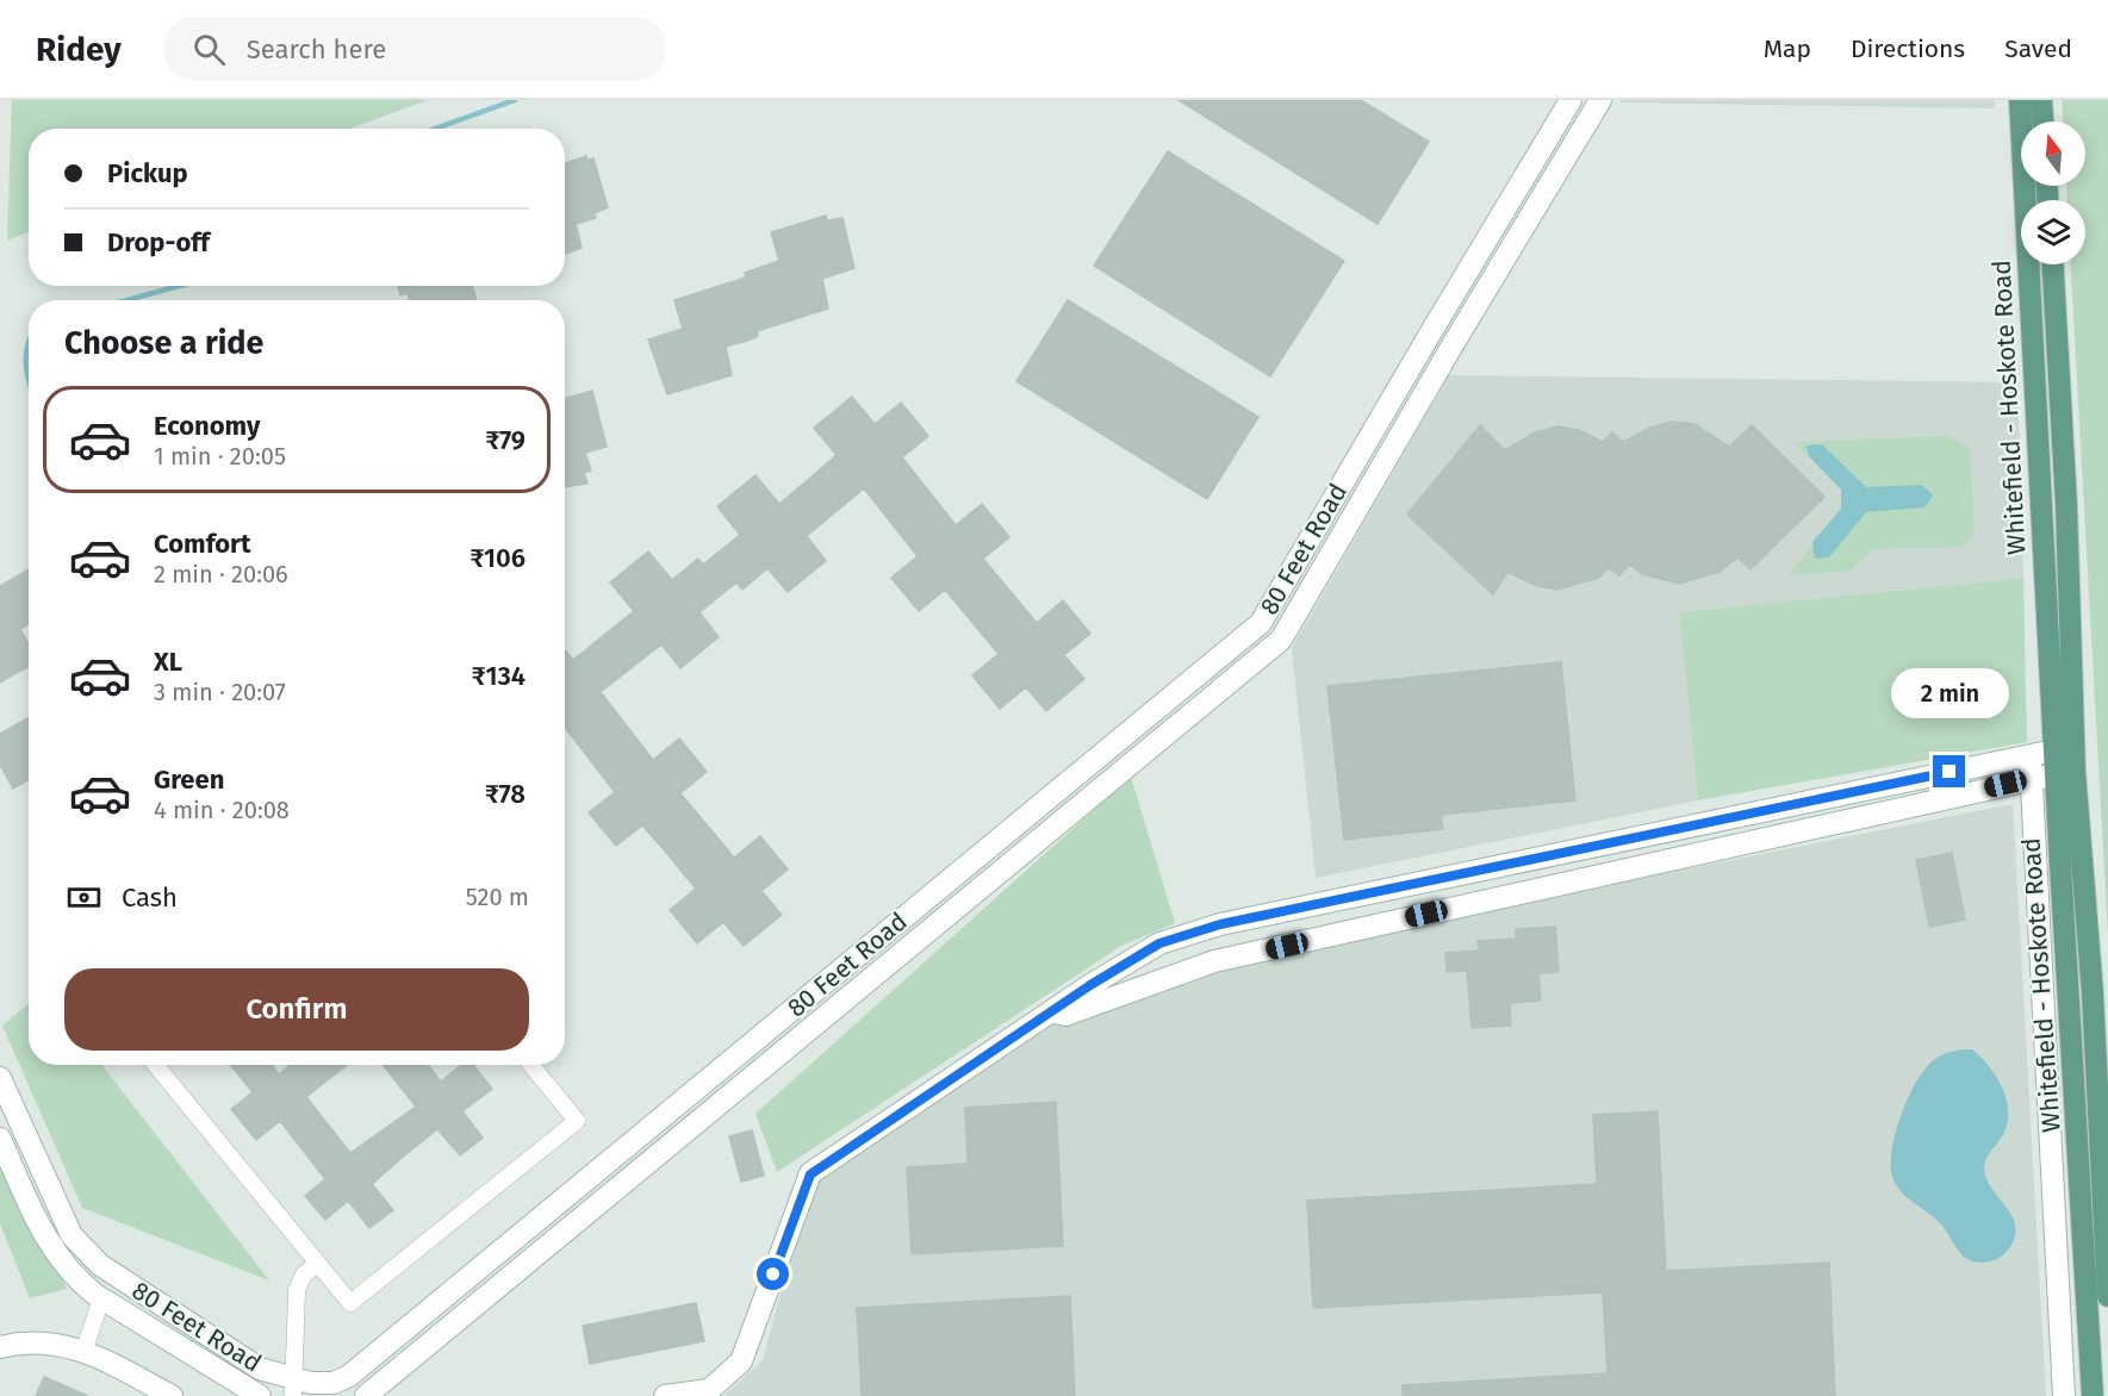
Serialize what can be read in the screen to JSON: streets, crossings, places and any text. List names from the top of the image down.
{
  "streets": {
    "main road": ["Whitefield - Hoskote Road"],
    "street": ["80 Feet Road"]
  },
  "north": "top",
  "page": {
    "header": "Ridey",
    "search": "Search here",
    "nav": ["Map", "Directions", "Saved"],
    "banner": ["Pickup", "Drop-off"],
    "heading": "Choose a ride",
    "list": [
      {
        "name": "Economy",
        "note": "1 min · 20:05",
        "value": "₹79"
      },
      {
        "name": "Comfort",
        "note": "2 min · 20:06",
        "value": "₹106"
      },
      {
        "name": "XL",
        "note": "3 min · 20:07",
        "value": "₹134"
      },
      {
        "name": "Green",
        "note": "4 min · 20:08",
        "value": "₹78"
      }
    ],
    "bubble": "2 min",
    "pay": ["Cash", "520 m"],
    "buttons": "Confirm"
  }
}
